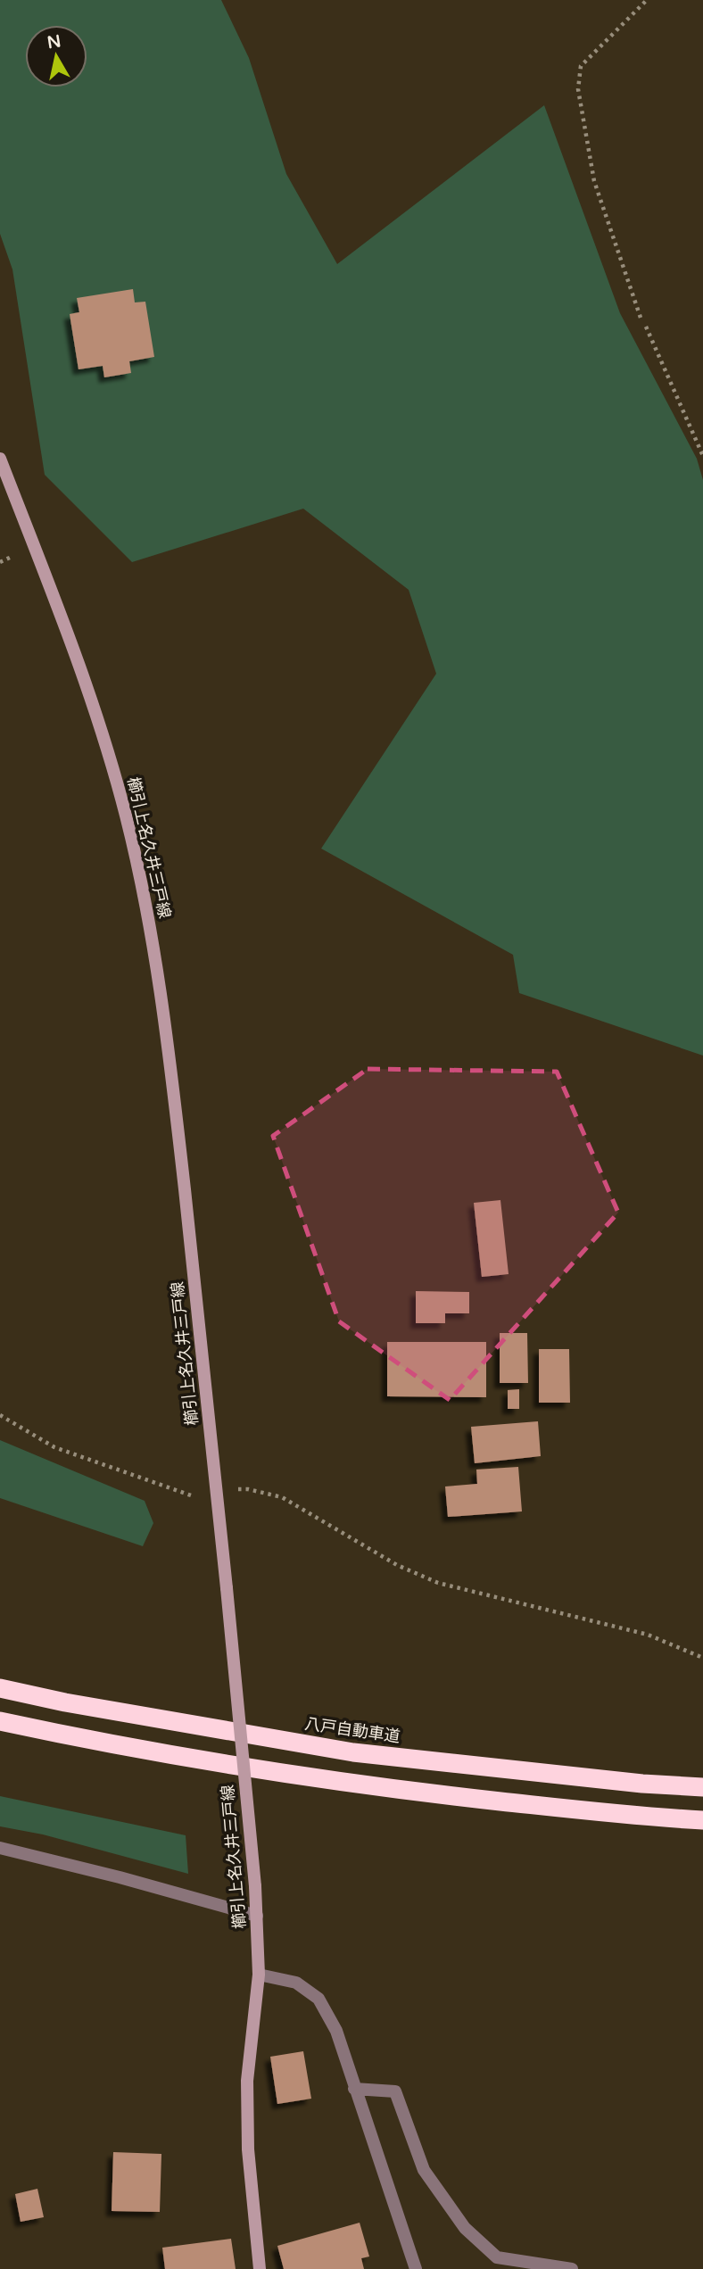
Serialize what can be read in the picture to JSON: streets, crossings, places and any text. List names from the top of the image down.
{
  "streets": {
    "highway": ["八戸自動車道"],
    "main road": ["櫛引上名久井三戸線"]
  },
  "north": "top"
}
